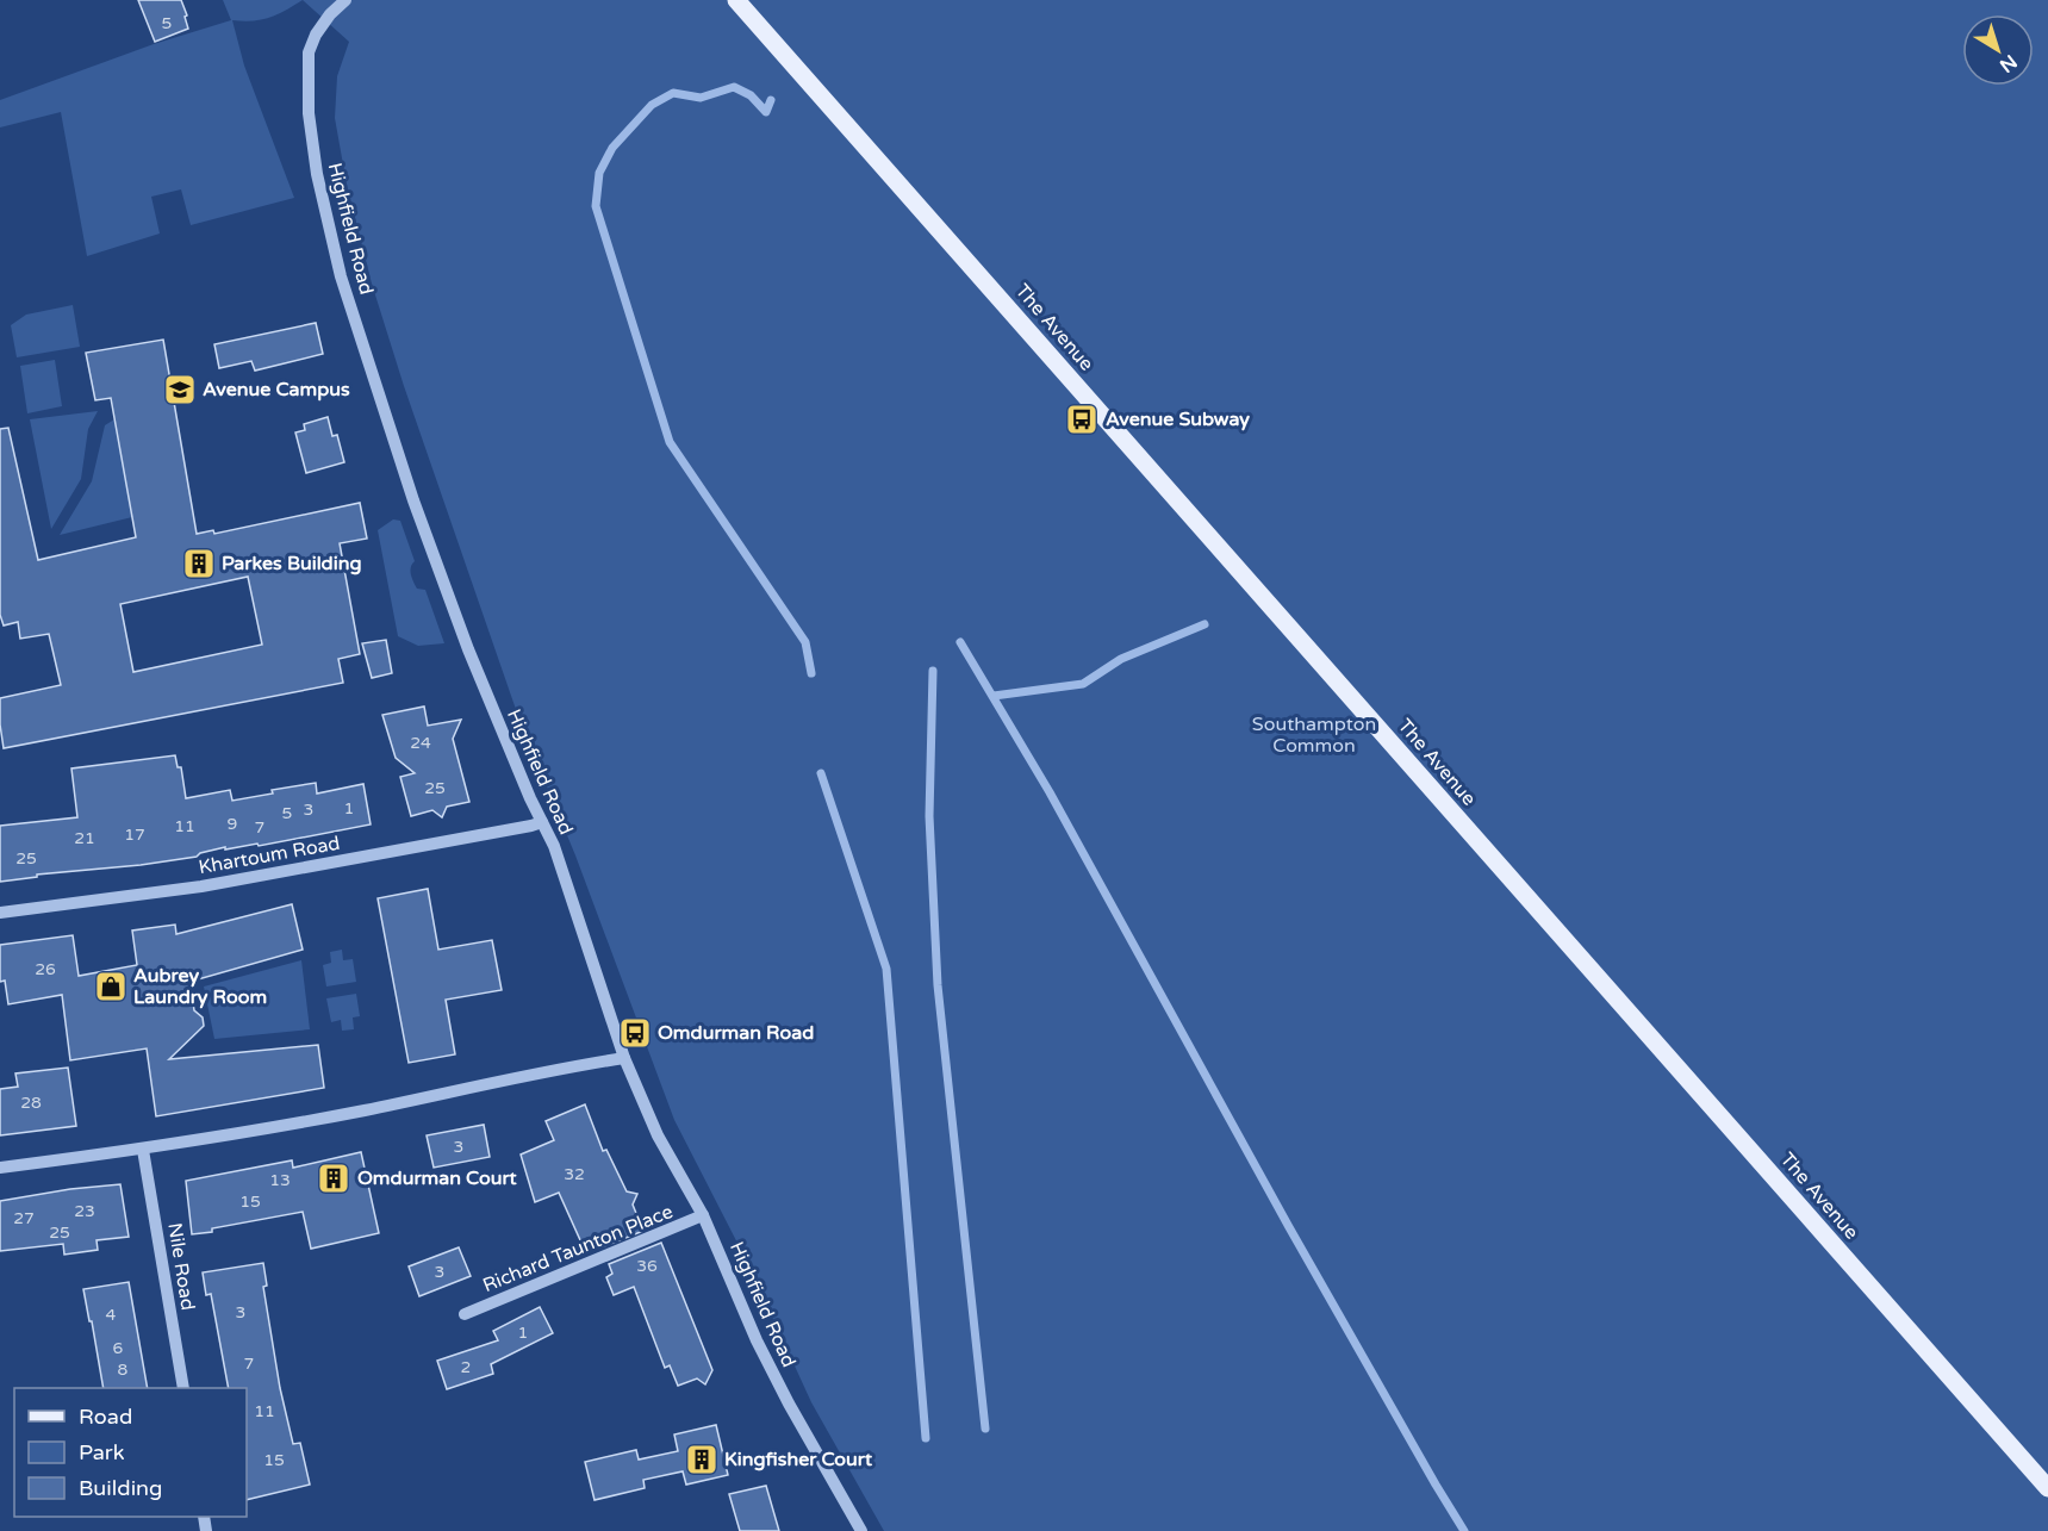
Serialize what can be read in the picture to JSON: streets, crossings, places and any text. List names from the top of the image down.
{
  "streets": {
    "main road": ["The Avenue"],
    "street": [
      "Highfield Road",
      "Khartoum Road",
      "Richard Taunton Place",
      "Nile Road"
    ]
  },
  "crossings": [
    ["Highfield Road", "Khartoum Road"],
    ["Highfield Road", "Richard Taunton Place"]
  ],
  "parks": ["Southampton Common"],
  "places": {
    "school or university": ["Avenue Campus"],
    "bus stop": ["Avenue Subway", "Omdurman Road"],
    "building": ["Parkes Building", "Omdurman Court", "Kingfisher Court"],
    "shop": ["Aubrey Laundry Room"]
  },
  "house_numbers": [
    "5",
    "24",
    "25",
    "1",
    "3",
    "5",
    "9",
    "11",
    "7",
    "17",
    "21",
    "25",
    "26",
    "28",
    "3",
    "32",
    "13",
    "15",
    "23",
    "27",
    "25",
    "36",
    "3",
    "3",
    "4",
    "1",
    "6",
    "7",
    "2",
    "8",
    "11",
    "15"
  ],
  "legend": ["Road", "Park", "Building"],
  "north": "bottom right"
}
